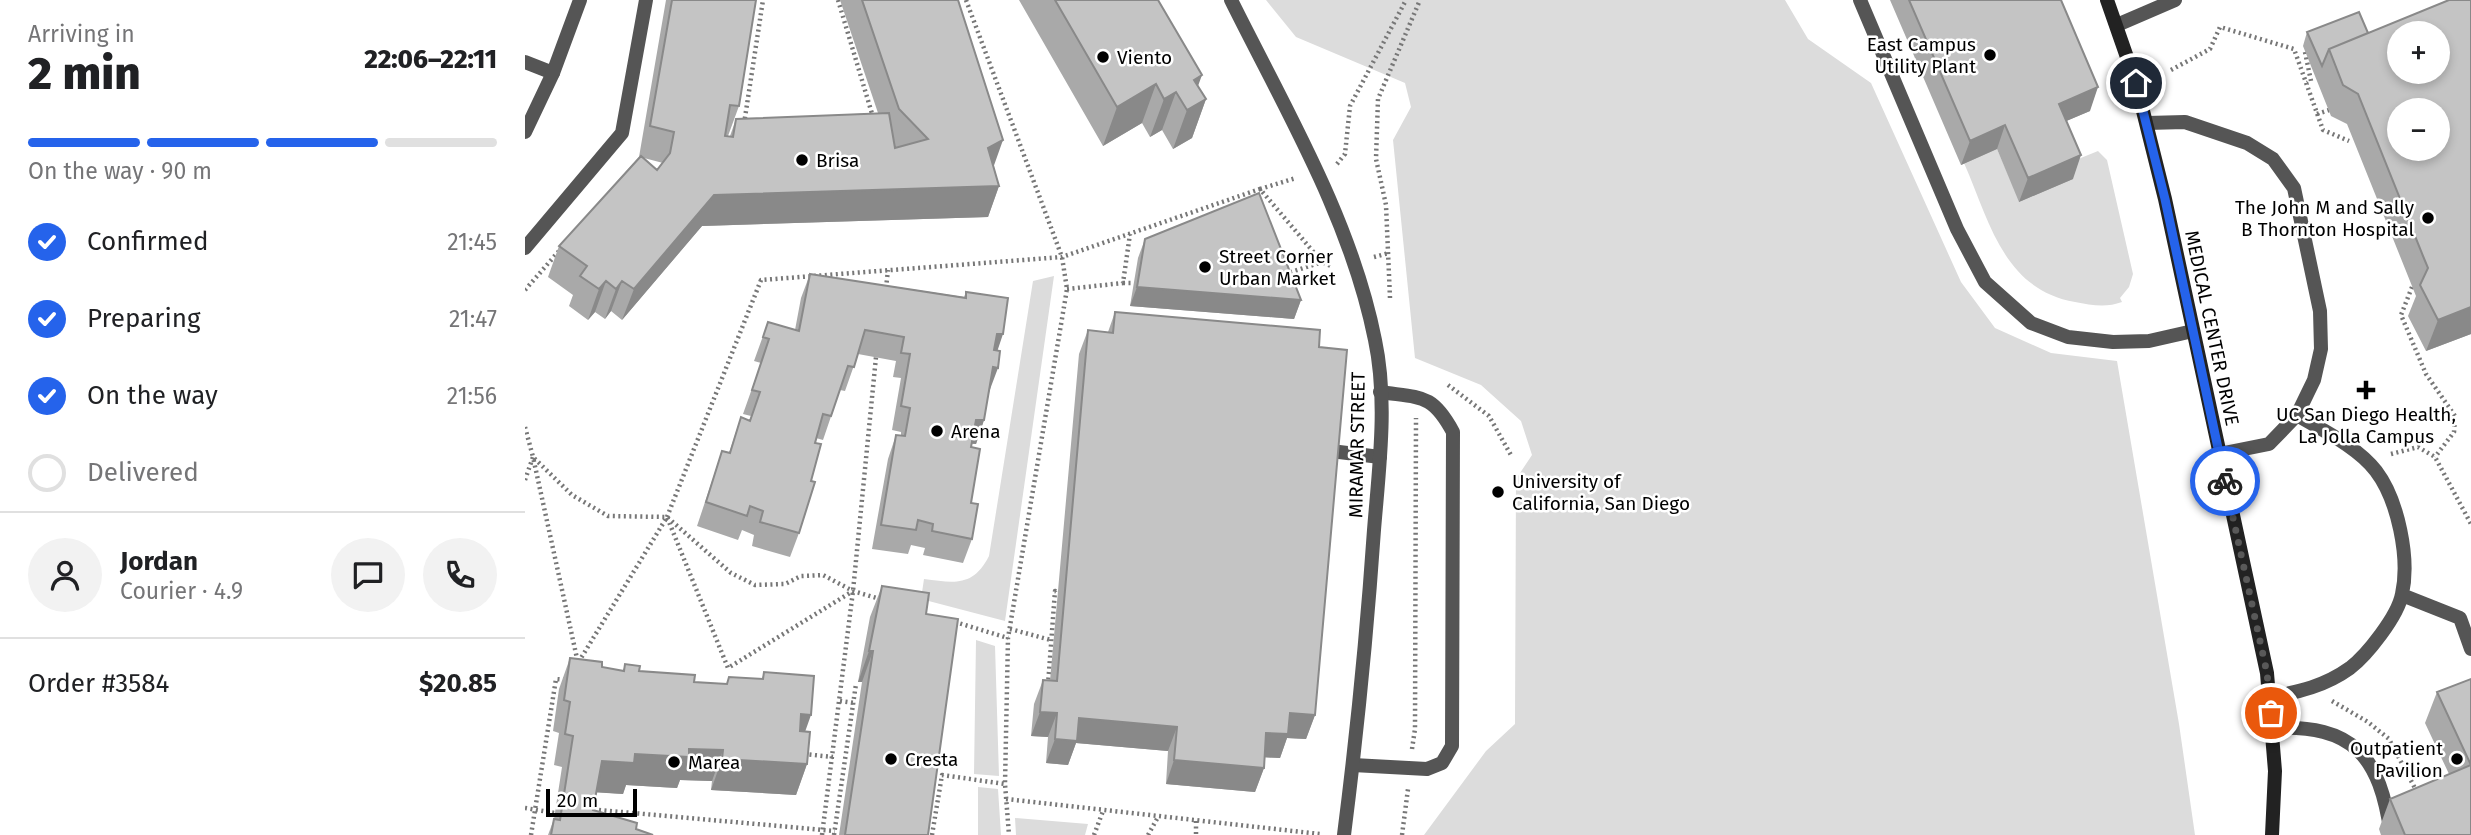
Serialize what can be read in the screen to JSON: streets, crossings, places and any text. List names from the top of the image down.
{
  "streets": {
    "street": ["MEDICAL CENTER DRIVE", "MIRAMAR STREET"]
  },
  "places": {
    "other": [
      "East Campus Utility Plant",
      "Viento",
      "Brisa",
      "The John M and Sally B Thornton Hospital",
      "Street Corner Urban Market",
      "Arena",
      "University of California, San Diego",
      "Cresta",
      "Outpatient Pavilion",
      "Marea"
    ],
    "health": ["UC San Diego Health, La Jolla Campus"]
  },
  "scale_bar": "20 m",
  "page": {
    "heading": ["2 min", "Arriving in", "22:06–22:11"],
    "panel": [
      "Jordan",
      "Courier · 4.9",
      "Order #3584",
      "$20.85"
    ],
    "map_buttons": ["+", "−"],
    "bar": "On the way · 90 m",
    "list": [
      ["Confirmed", "21:45"],
      ["Preparing", "21:47"],
      ["On the way", "21:56"],
      "Delivered"
    ],
    "scale": "20 m"
  }
}
